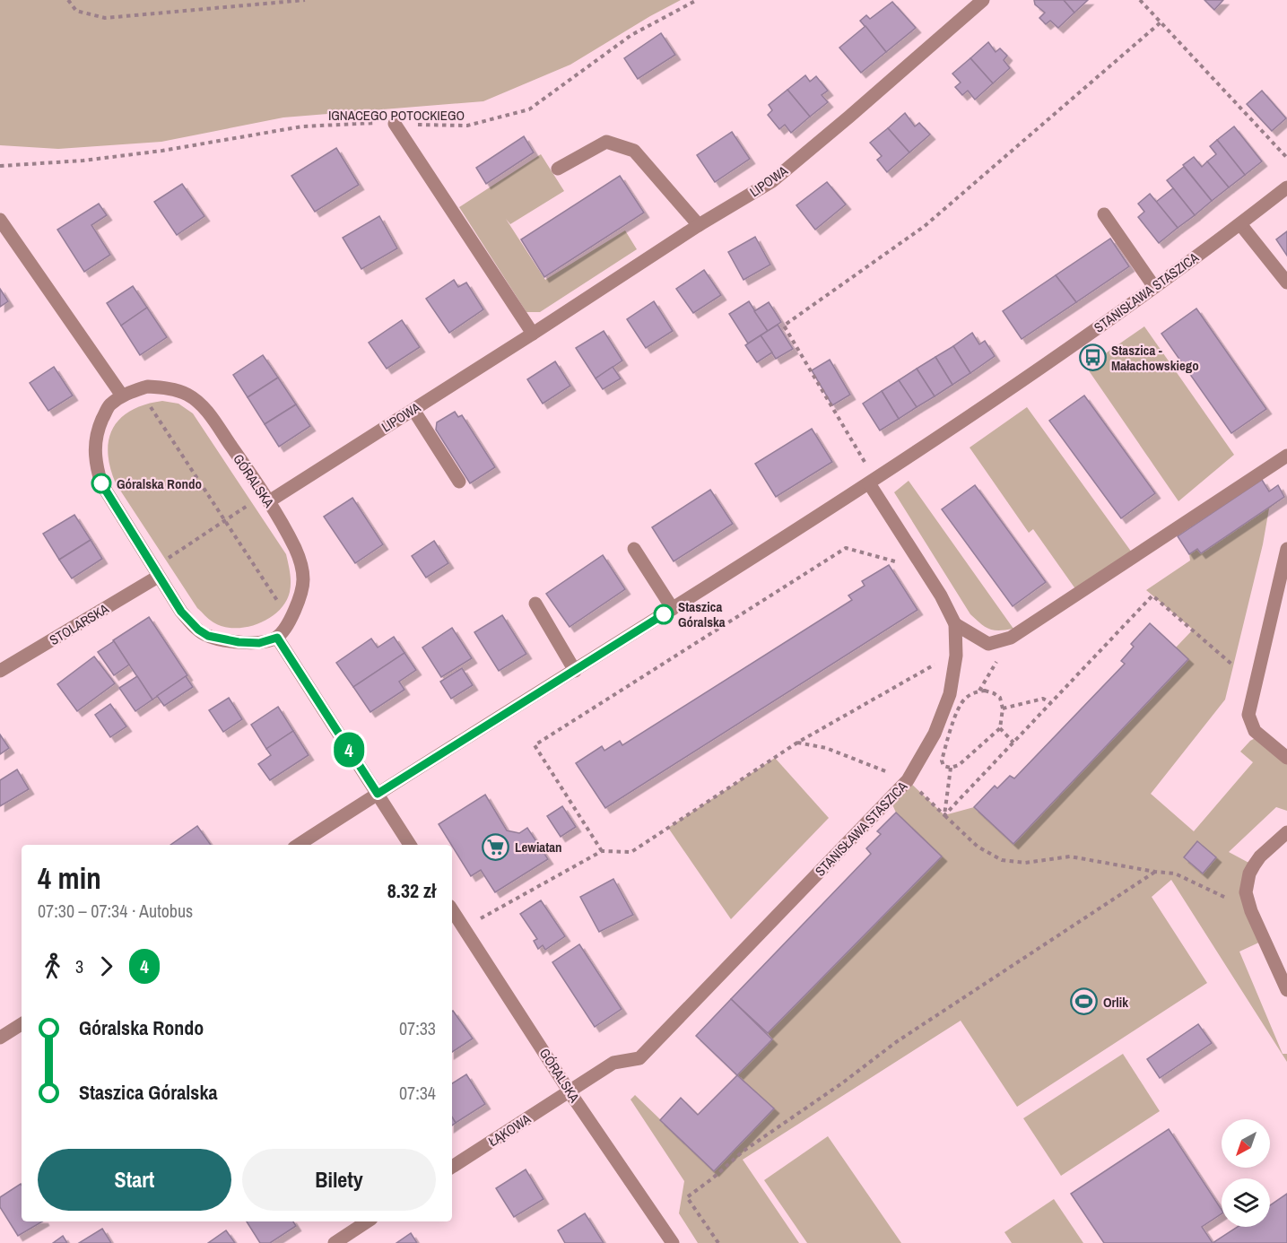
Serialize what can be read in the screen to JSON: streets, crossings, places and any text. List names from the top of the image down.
{
  "streets": {
    "street": [
      "LIPOWA",
      "STANISŁAWA STASZICA",
      "GÓRALSKA",
      "STOLARSKA",
      "ŁĄKOWA"
    ],
    "path": ["IGNACEGO POTOCKIEGO"]
  },
  "crossings": [
    ["LIPOWA", "GÓRALSKA"],
    ["STANISŁAWA STASZICA", "GÓRALSKA"],
    ["STANISŁAWA STASZICA", "ŁĄKOWA"],
    ["GÓRALSKA", "STOLARSKA"],
    ["GÓRALSKA", "ŁĄKOWA"]
  ],
  "places": {
    "bus stop": ["Staszica - Małachowskiego"],
    "other": ["Góralska Rondo", "Staszica Góralska"],
    "supermarket": ["Lewiatan"],
    "sports": ["Orlik"]
  },
  "lines": ["bus line 4"],
  "north": "bottom left",
  "page": {
    "on_map": "4",
    "heading": ["4 min", "07:30 – 07:34 · Autobus", "8.32 zł"],
    "legs": ["3", "4"],
    "list": [
      {
        "name": "Góralska Rondo",
        "value": "07:33"
      },
      {
        "name": "Staszica Góralska",
        "value": "07:34"
      }
    ],
    "buttons": ["Start", "Bilety"]
  }
}
